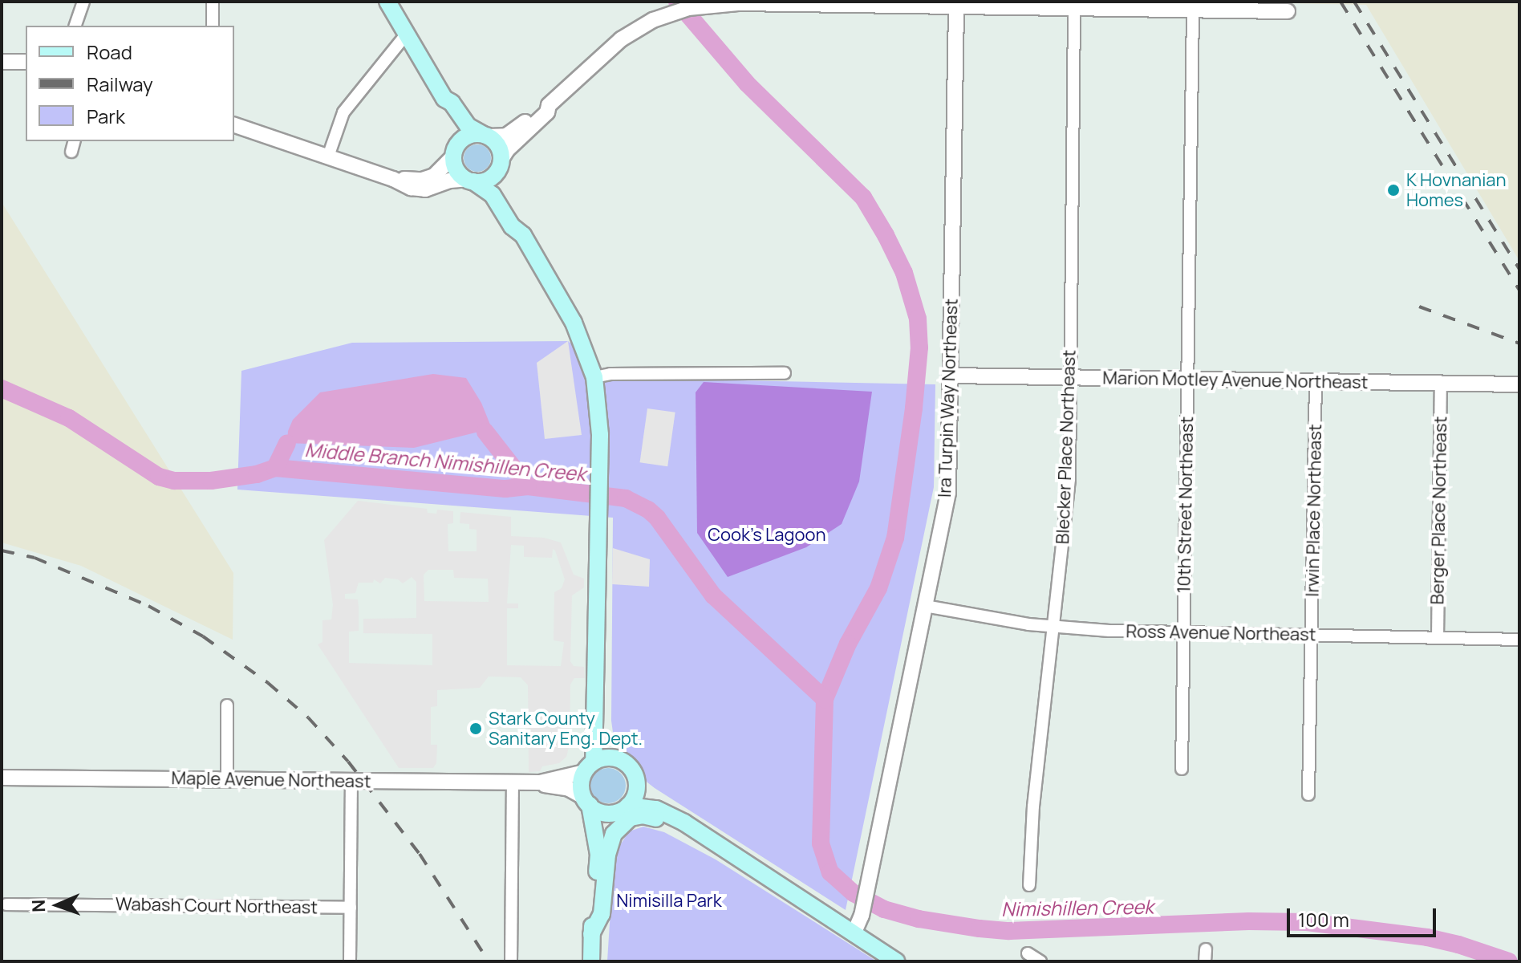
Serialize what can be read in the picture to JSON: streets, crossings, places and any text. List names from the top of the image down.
{
  "streets": {
    "street": [
      "Marion Motley Avenue Northeast",
      "Ira Turpin Way Northeast",
      "Blecker Place Northeast",
      "10th Street Northeast",
      "Irwin Place Northeast",
      "Berger Place Northeast",
      "Ross Avenue Northeast",
      "Maple Avenue Northeast",
      "Wabash Court Northeast"
    ]
  },
  "crossings": [
    ["Marion Motley Avenue Northeast", "Ira Turpin Way Northeast"],
    ["Marion Motley Avenue Northeast", "Blecker Place Northeast"],
    ["Marion Motley Avenue Northeast", "10th Street Northeast"],
    ["Marion Motley Avenue Northeast", "Irwin Place Northeast"],
    ["Marion Motley Avenue Northeast", "Berger Place Northeast"],
    ["Ira Turpin Way Northeast", "Ross Avenue Northeast"],
    ["Blecker Place Northeast", "Ross Avenue Northeast"],
    ["10th Street Northeast", "Ross Avenue Northeast"],
    ["Irwin Place Northeast", "Ross Avenue Northeast"],
    ["Berger Place Northeast", "Ross Avenue Northeast"]
  ],
  "water": ["Middle Branch Nimishillen Creek", "Nimishillen Creek"],
  "parks": ["Cook's Lagoon", "Nimisilla Park"],
  "places": ["K Hovnanian Homes", "Stark County Sanitary Eng. Dept."],
  "legend": ["Road", "Railway", "Park"],
  "scale_bar": "100 m",
  "north": "left"
}
